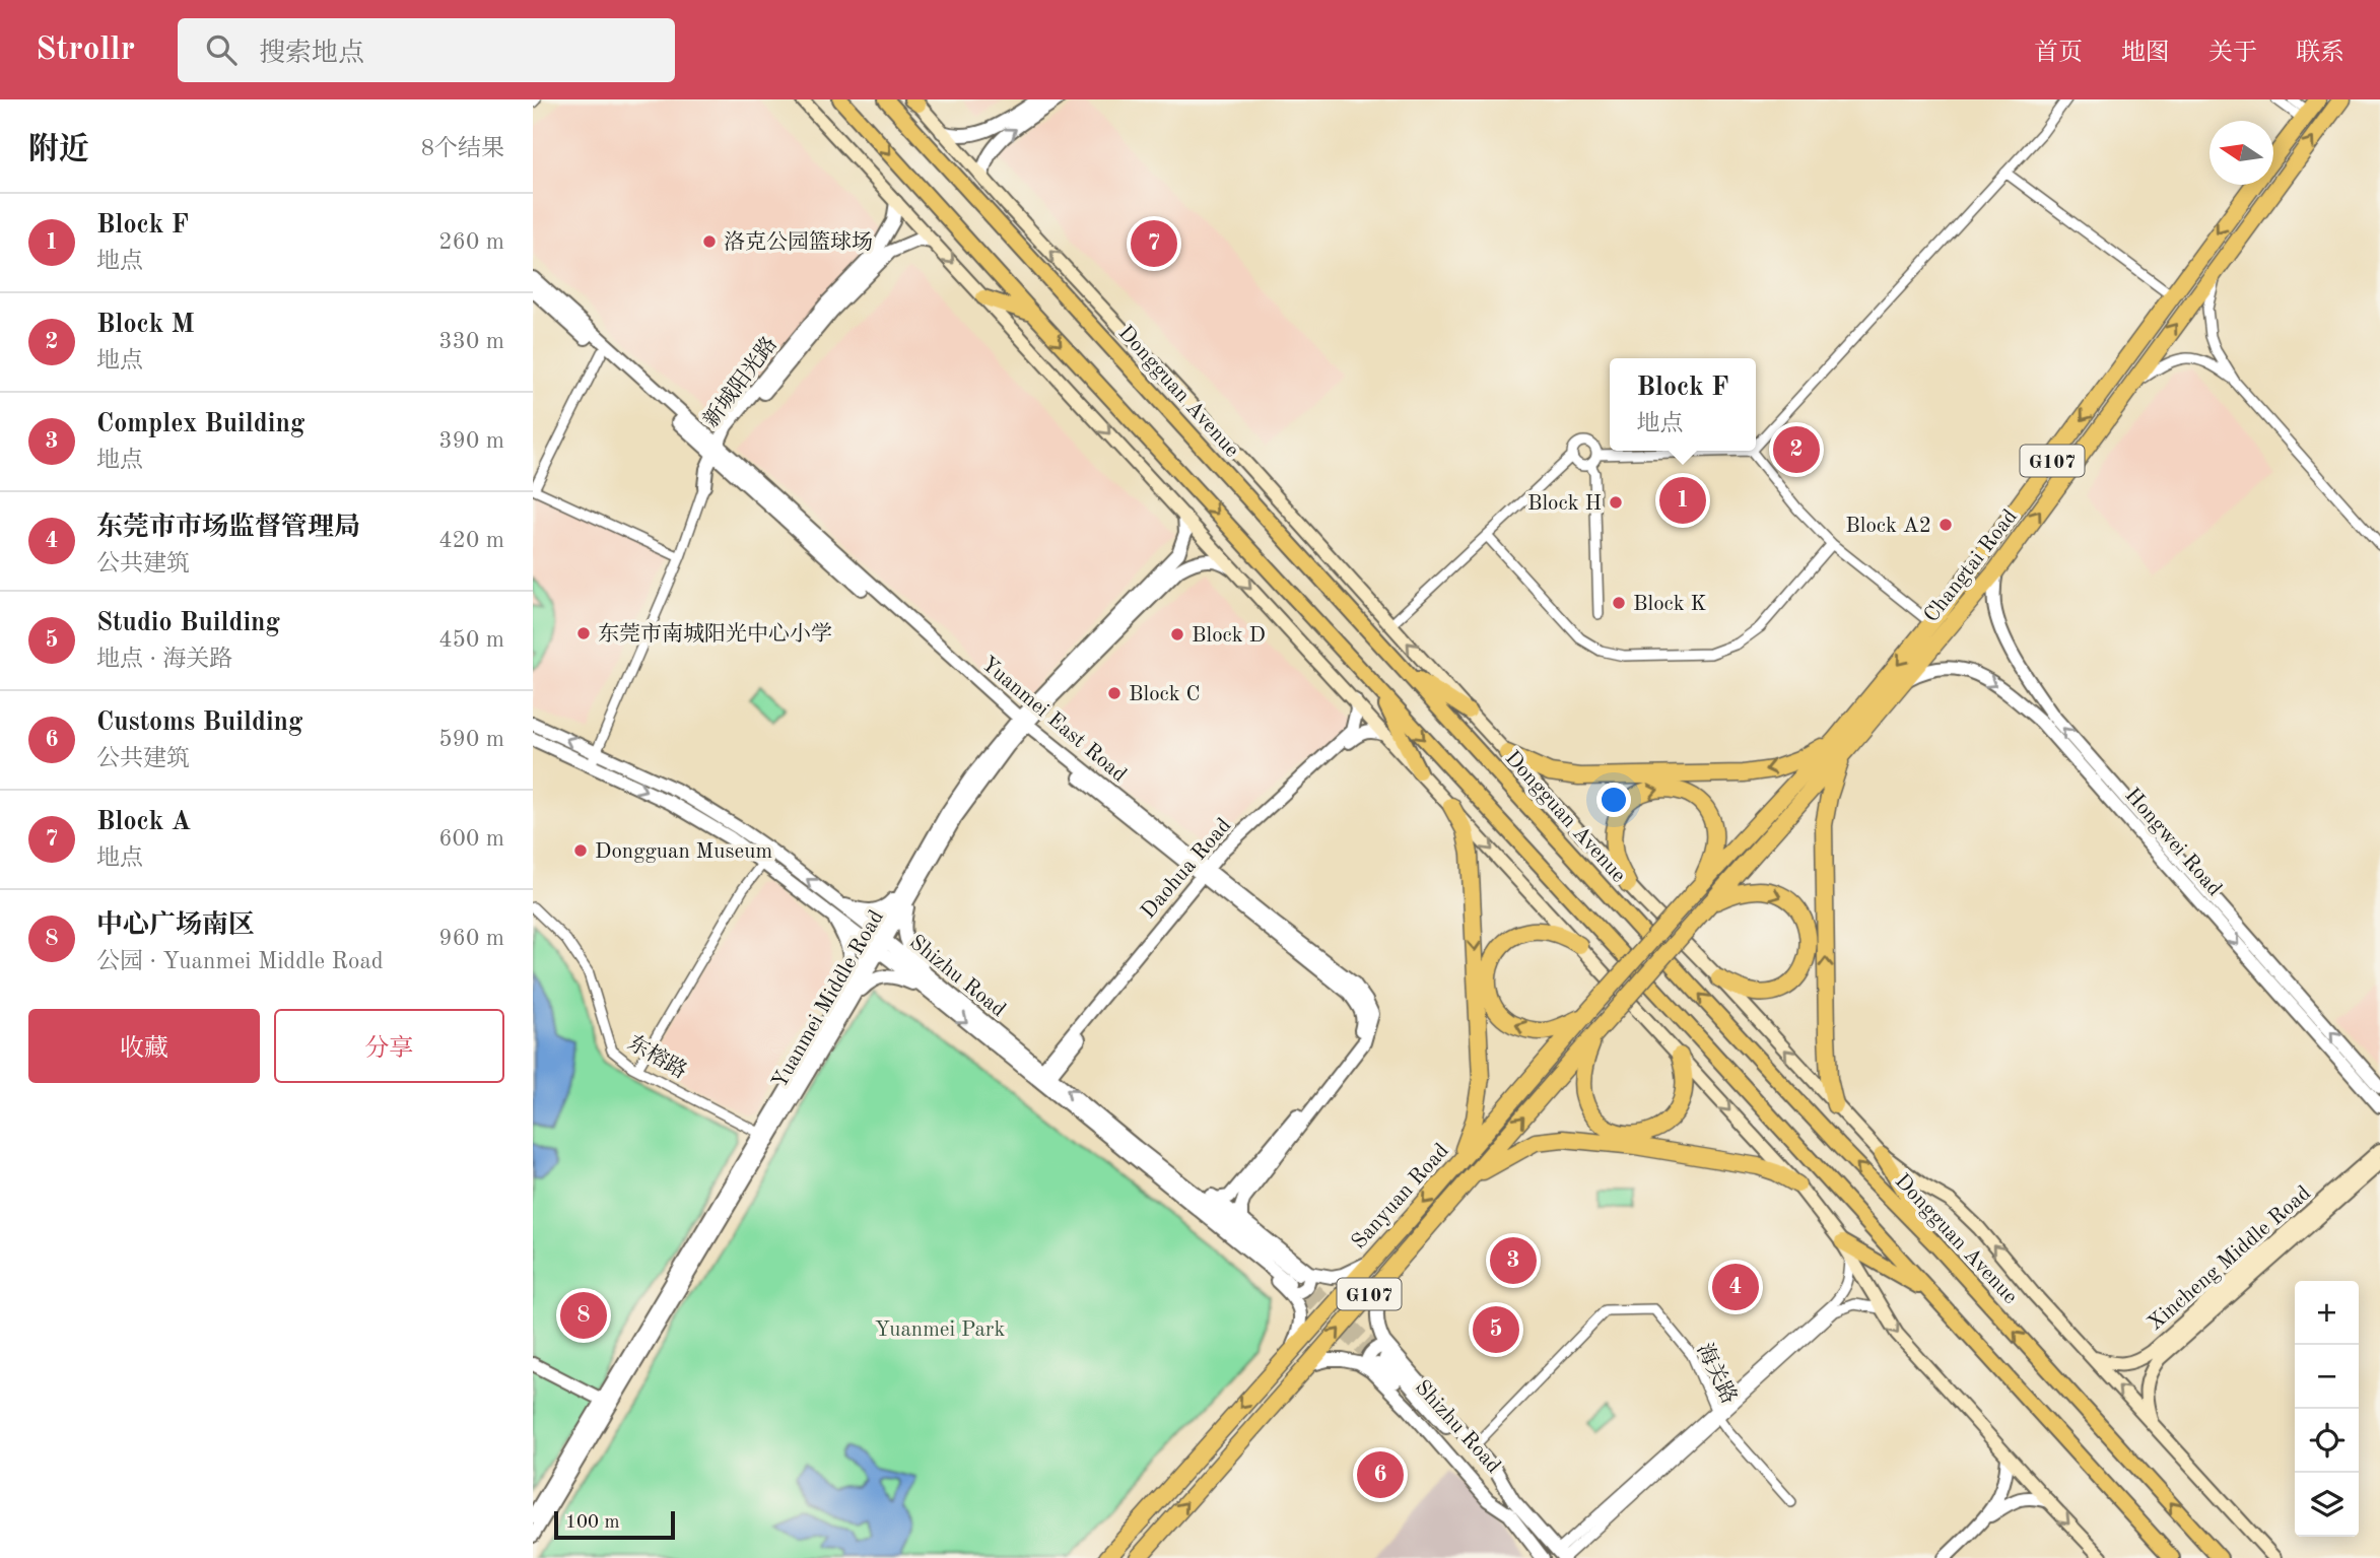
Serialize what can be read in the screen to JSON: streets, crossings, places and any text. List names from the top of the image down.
{
  "streets": {
    "highway": ["G107", "Changtai Road", "Sanyuan Road"],
    "main road": ["Dongguan Avenue", "Xincheng Middle Road"],
    "street": [
      "新城阳光路",
      "Yuanmei East Road",
      "Hongwei Road",
      "Daohua Road",
      "Shizhu Road",
      "Yuanmei Middle Road",
      "东榕路",
      "海关路"
    ]
  },
  "crossings": [
    ["新城阳光路", "Yuanmei East Road"],
    ["Changtai Road", "Hongwei Road"],
    ["Changtai Road", "Sanyuan Road"],
    ["Yuanmei East Road", "Daohua Road"],
    ["Yuanmei East Road", "Yuanmei Middle Road"],
    ["Daohua Road", "Shizhu Road"],
    ["Shizhu Road", "Yuanmei Middle Road"],
    ["Yuanmei Middle Road", "东榕路"]
  ],
  "parks": ["Yuanmei Park"],
  "places": [
    "洛克公园篮球场",
    "Block H",
    "Block A2",
    "Block K",
    "东莞市南城阳光中心小学",
    "Block D",
    "Block C",
    "Dongguan Museum"
  ],
  "scale_bar": "100 m",
  "north": "left",
  "page": {
    "header": "Strollr",
    "search": "搜索地点",
    "nav": [
      "首页",
      "地图",
      "关于",
      "联系"
    ],
    "heading": ["附近", "8个结果"],
    "list": [
      {
        "mark": "1",
        "name": "Block F",
        "note": "地点",
        "value": "260 m"
      },
      {
        "mark": "2",
        "name": "Block M",
        "note": "地点",
        "value": "330 m"
      },
      {
        "mark": "3",
        "name": "Complex Building",
        "note": "地点",
        "value": "390 m"
      },
      {
        "mark": "4",
        "name": "东莞市市场监督管理局",
        "note": "公共建筑",
        "value": "420 m"
      },
      {
        "mark": "5",
        "name": "Studio Building",
        "note": "地点 · 海关路",
        "value": "450 m"
      },
      {
        "mark": "6",
        "name": "Customs Building",
        "note": "公共建筑",
        "value": "590 m"
      },
      {
        "mark": "7",
        "name": "Block A",
        "note": "地点",
        "value": "600 m"
      },
      {
        "mark": "8",
        "name": "中心广场南区",
        "note": "公园 · Yuanmei Middle Road",
        "value": "960 m"
      }
    ],
    "pins": [
      "7",
      "2",
      "1",
      "3",
      "4",
      "8",
      "5",
      "6"
    ],
    "popup": ["Block F", "地点"],
    "buttons": ["收藏", "分享"],
    "map_buttons": ["+", "−"],
    "scale": "100 m"
  }
}
